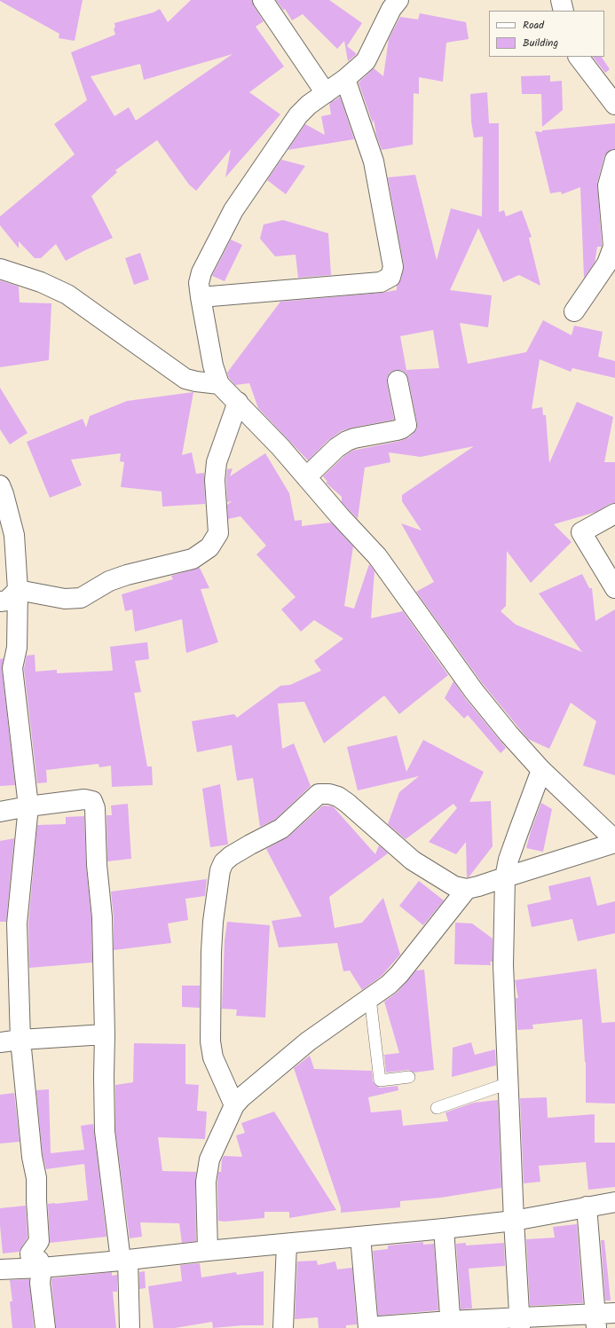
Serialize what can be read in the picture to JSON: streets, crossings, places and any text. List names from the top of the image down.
{
  "legend": ["Road", "Building"]
}
